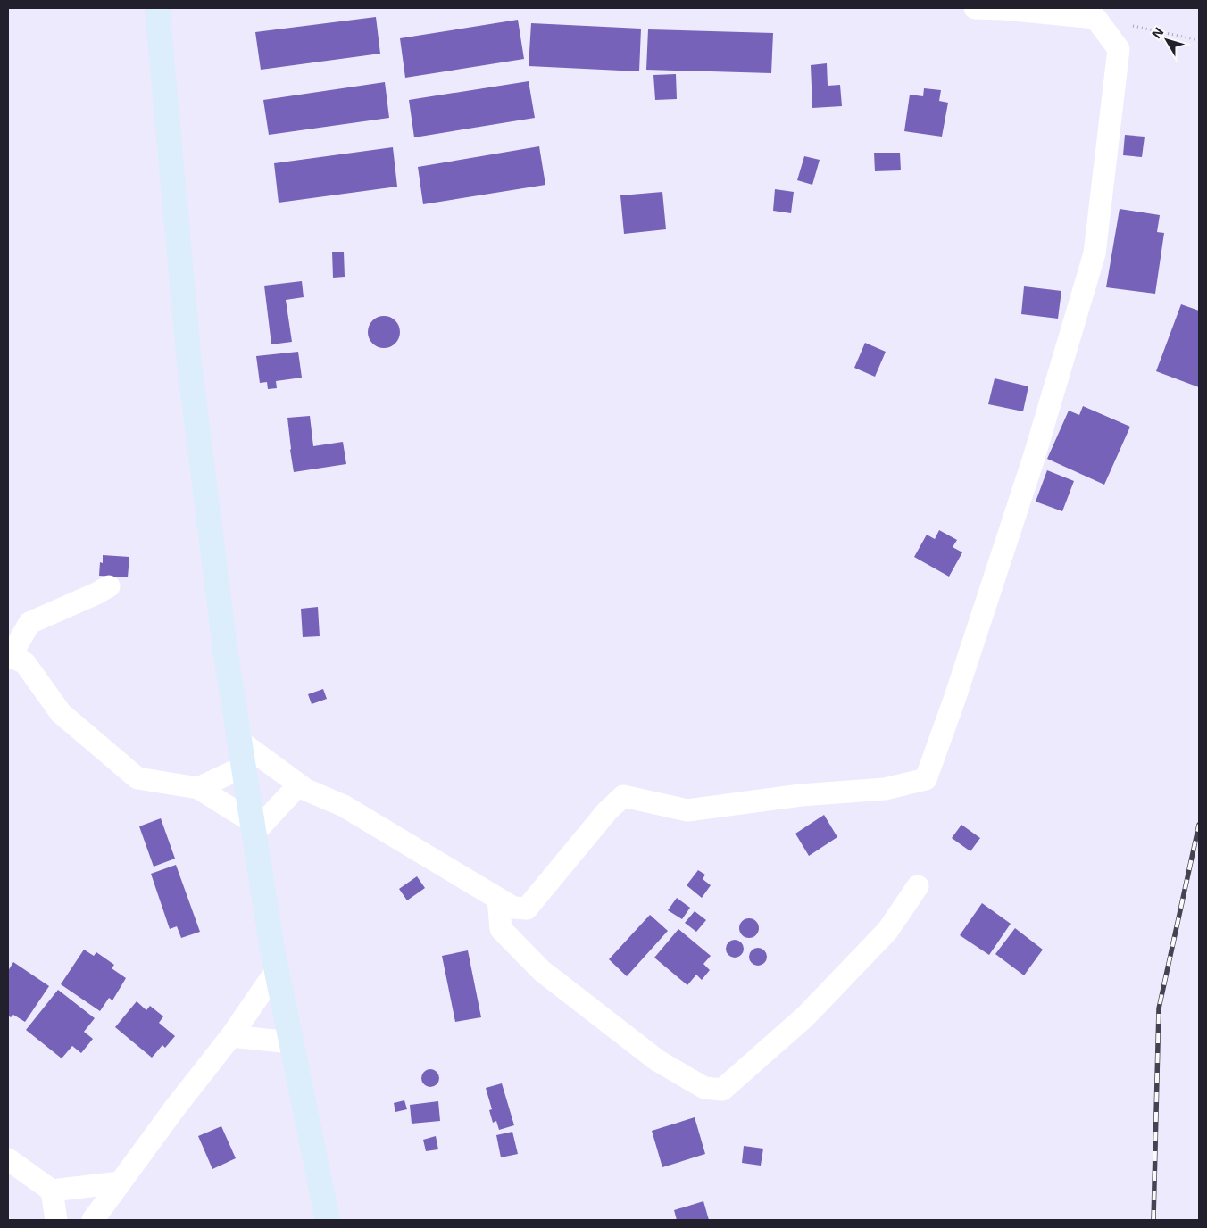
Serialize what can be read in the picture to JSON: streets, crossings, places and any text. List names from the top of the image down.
{
  "north": "top left"
}
